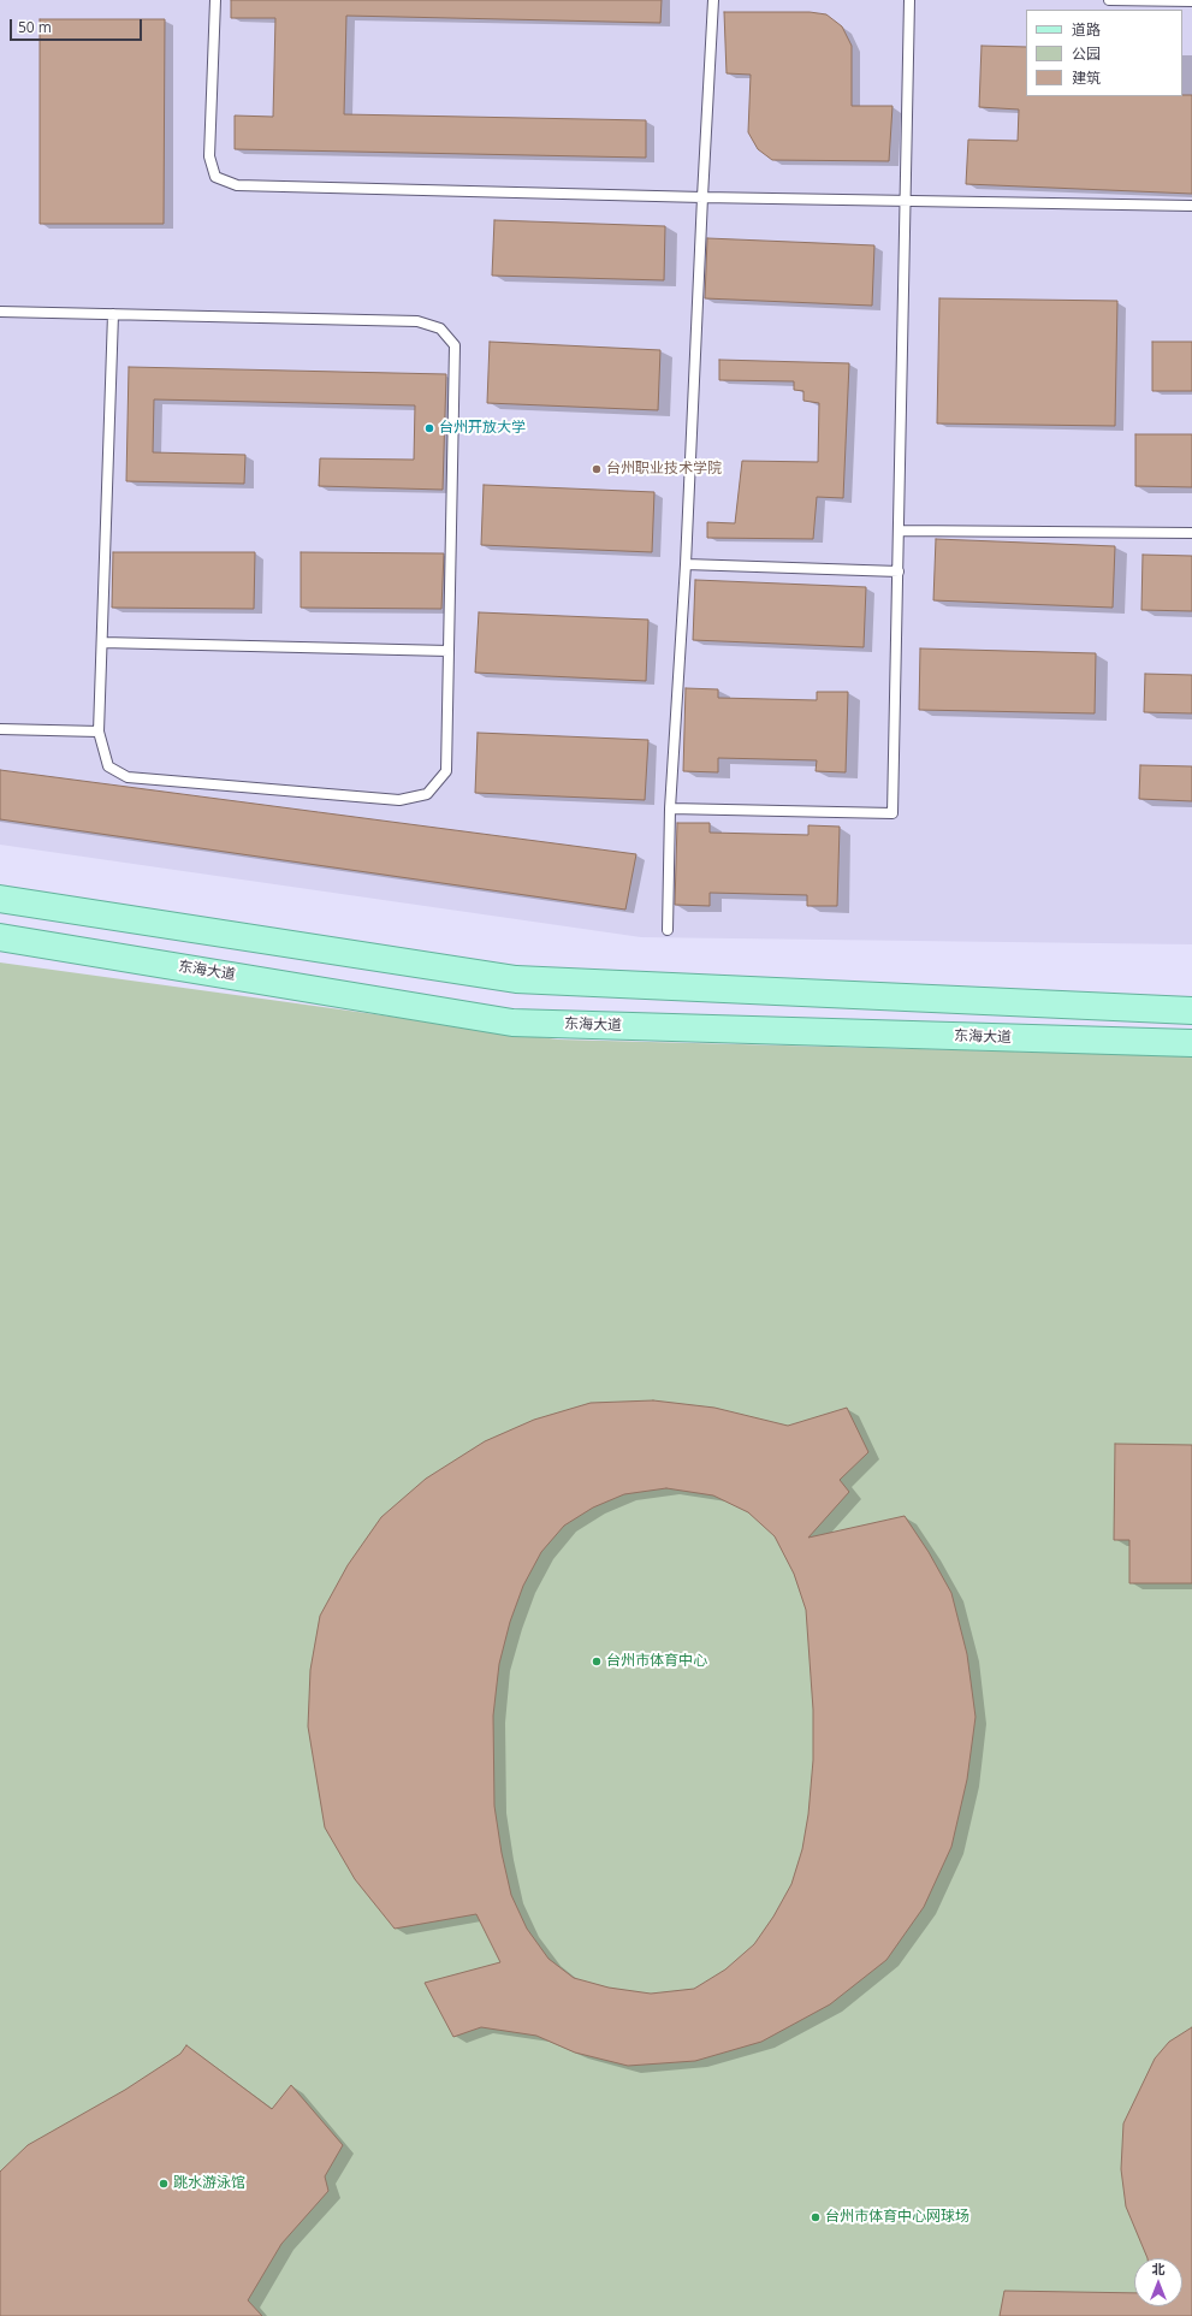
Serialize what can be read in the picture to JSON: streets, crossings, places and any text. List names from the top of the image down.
{
  "streets": {
    "main road": ["东海大道"]
  },
  "places": [
    "台州开放大学",
    "台州职业技术学院",
    "台州市体育中心",
    "跳水游泳馆",
    "台州市体育中心网球场"
  ],
  "legend": ["道路", "公园", "建筑"],
  "scale_bar": "50 m",
  "north": "top"
}
